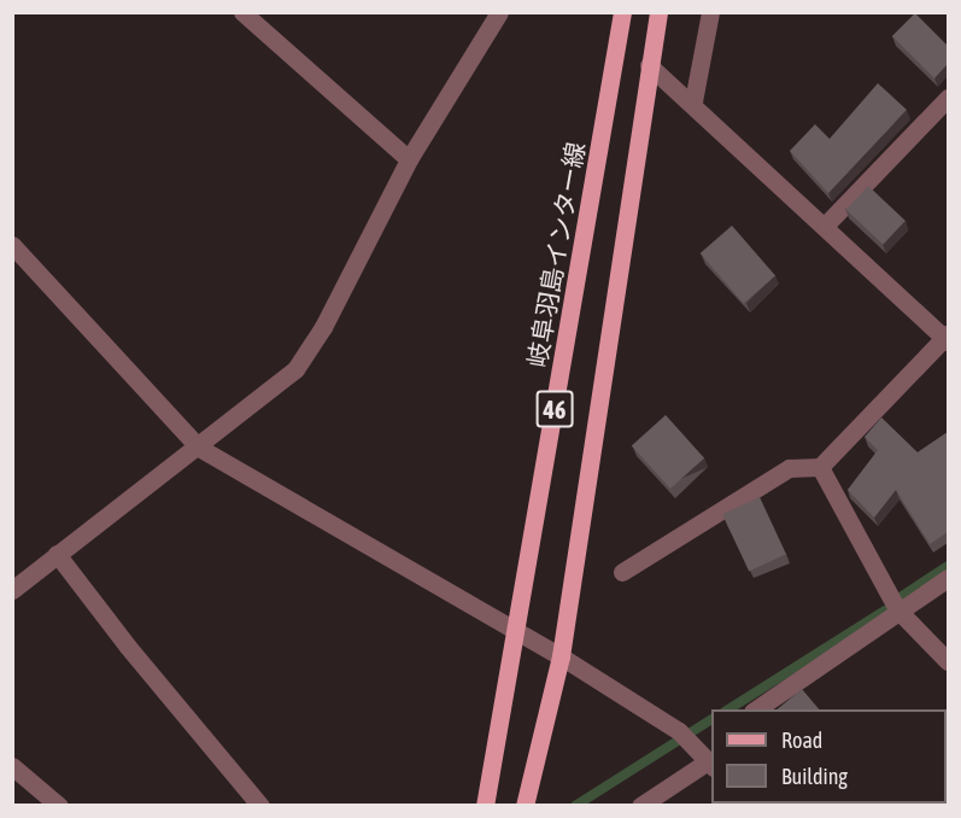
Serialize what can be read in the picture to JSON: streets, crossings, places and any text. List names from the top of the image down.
{
  "streets": {
    "main road": ["岐阜羽島インター線", "46"]
  },
  "legend": ["Road", "Building"]
}
